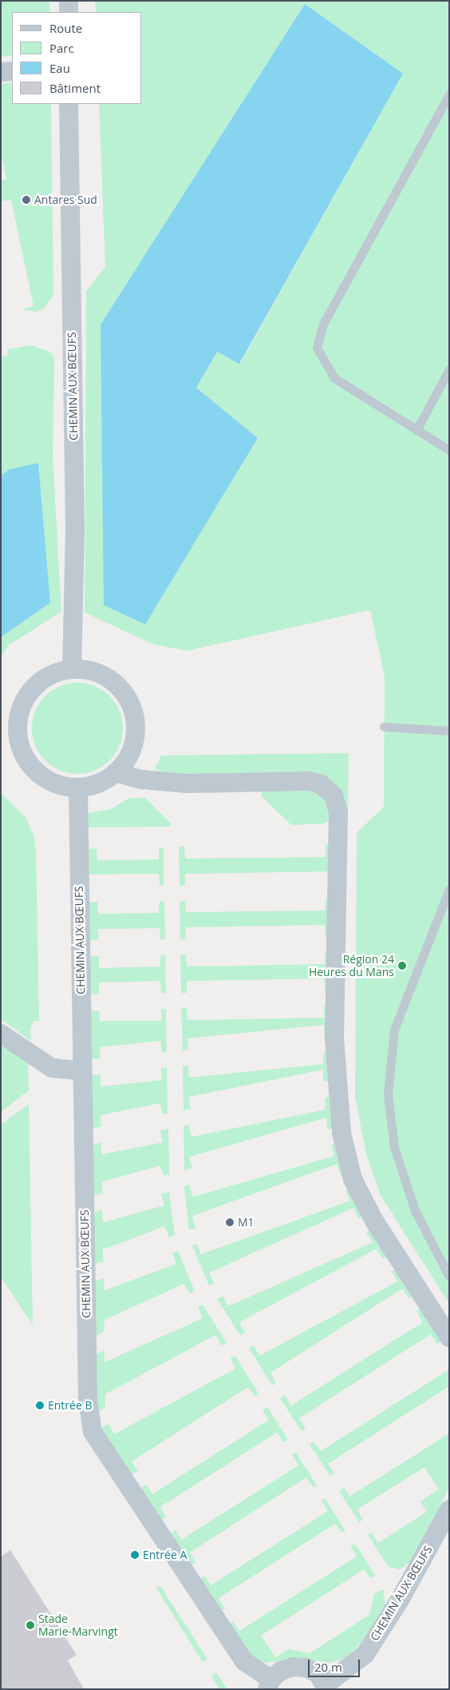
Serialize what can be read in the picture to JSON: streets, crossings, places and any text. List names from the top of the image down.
{
  "streets": {
    "street": ["CHEMIN AUX BŒUFS"]
  },
  "places": [
    "Antares Sud",
    "Région 24 Heures du Mans",
    "M1",
    "Entrée B",
    "Entrée A",
    "Stade Marie-Marvingt"
  ],
  "legend": [
    "Route",
    "Parc",
    "Eau",
    "Bâtiment"
  ],
  "scale_bar": "20 m"
}
